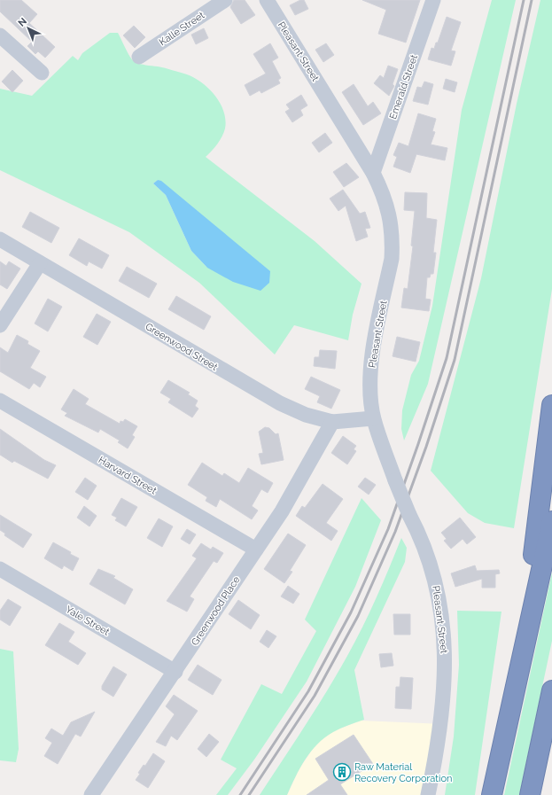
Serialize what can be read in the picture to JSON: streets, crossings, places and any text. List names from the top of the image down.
{
  "streets": {
    "street": [
      "Kalle Street",
      "Pleasant Street",
      "Emerald Street",
      "Greenwood Street",
      "Harvard Street",
      "Greenwood Place",
      "Yale Street"
    ]
  },
  "crossings": [
    ["Pleasant Street", "Emerald Street"],
    ["Pleasant Street", "Greenwood Street"],
    ["Greenwood Street", "Greenwood Place"],
    ["Harvard Street", "Greenwood Place"],
    ["Greenwood Place", "Yale Street"]
  ],
  "places": {
    "building": ["Raw Material Recovery Corporation"]
  },
  "north": "top left"
}
